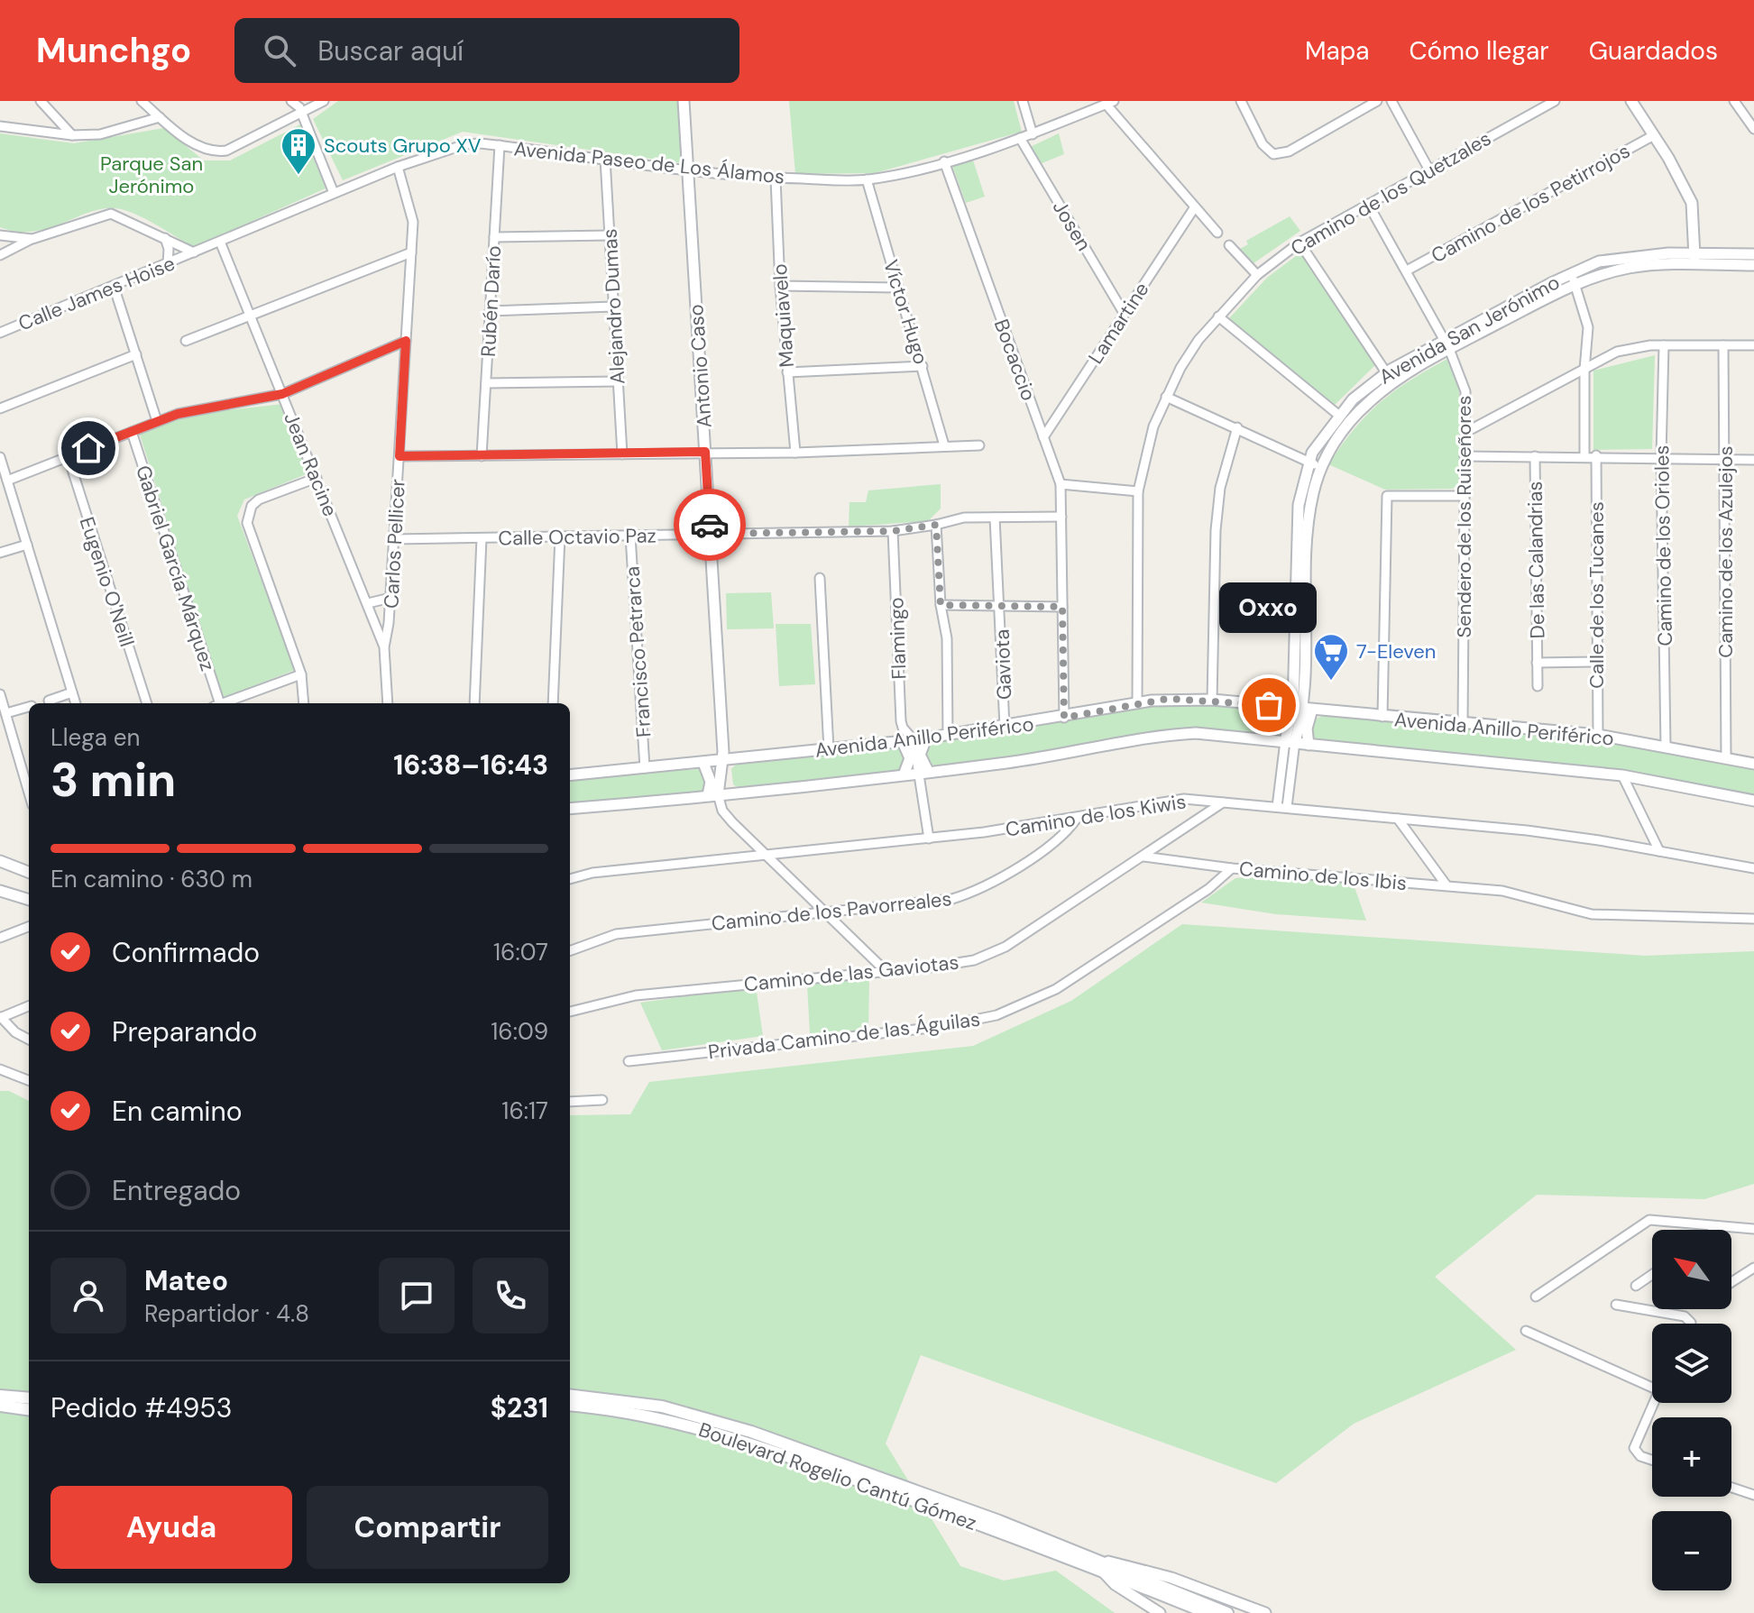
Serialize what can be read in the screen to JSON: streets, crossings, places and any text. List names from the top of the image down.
{
  "streets": {
    "main road": ["Boulevard Rogelio Cantú Gómez"],
    "street": [
      "Avenida Paseo de Los Álamos",
      "Camino de los Quetzales",
      "Camino de los Petirrojos",
      "Josen",
      "Calle James Hoise",
      "Rubén Darío",
      "Alejandro Dumas",
      "Víctor Hugo",
      "Maquiavelo",
      "Lamartine",
      "Avenida San Jerónimo",
      "Bocaccio",
      "Antonio Caso",
      "Jean Racine",
      "Sendero de los Ruiseñores",
      "Calle Octavio Paz",
      "Carlos Pellicer",
      "Camino de los Orioles",
      "Camino de los Azulejos",
      "De las Calandrias",
      "Gabriel García Márquez",
      "Eugenio O'Neill",
      "Calle de los Tucanes",
      "Flamingo",
      "Francisco Petrarca",
      "Gaviota",
      "Avenida Anillo Periférico",
      "Camino de los Kiwis",
      "Camino de los Ibis",
      "Camino de los Pavorreales",
      "Camino de las Gaviotas",
      "Privada Camino de las Águilas"
    ]
  },
  "crossings": [
    ["Avenida Paseo de Los Álamos", "Josen"],
    ["Avenida Paseo de Los Álamos", "Calle James Hoise"],
    ["Avenida Paseo de Los Álamos", "Rubén Darío"],
    ["Avenida Paseo de Los Álamos", "Alejandro Dumas"],
    ["Avenida Paseo de Los Álamos", "Víctor Hugo"],
    ["Avenida Paseo de Los Álamos", "Maquiavelo"],
    ["Avenida Paseo de Los Álamos", "Bocaccio"],
    ["Avenida Paseo de Los Álamos", "Antonio Caso"],
    ["Avenida Paseo de Los Álamos", "Jean Racine"],
    ["Avenida Paseo de Los Álamos", "Carlos Pellicer"],
    ["Camino de los Quetzales", "Sendero de los Ruiseñores"],
    ["Camino de los Quetzales", "Avenida Anillo Periférico"],
    ["Camino de los Petirrojos", "Sendero de los Ruiseñores"],
    ["Josen", "Lamartine"],
    ["Lamartine", "Bocaccio"],
    ["Avenida San Jerónimo", "Sendero de los Ruiseñores"],
    ["Avenida San Jerónimo", "Avenida Anillo Periférico"],
    ["Avenida San Jerónimo", "Camino de los Kiwis"],
    ["Bocaccio", "Calle Octavio Paz"],
    ["Bocaccio", "Avenida Anillo Periférico"],
    ["Antonio Caso", "Calle Octavio Paz"],
    ["Antonio Caso", "Avenida Anillo Periférico"],
    ["Jean Racine", "Carlos Pellicer"],
    ["Sendero de los Ruiseñores", "Avenida Anillo Periférico"],
    ["Calle Octavio Paz", "Carlos Pellicer"],
    ["Calle Octavio Paz", "Flamingo"],
    ["Calle Octavio Paz", "Francisco Petrarca"],
    ["Calle Octavio Paz", "Gaviota"],
    ["Camino de los Orioles", "Avenida Anillo Periférico"],
    ["Camino de los Azulejos", "Avenida Anillo Periférico"],
    ["Calle de los Tucanes", "Avenida Anillo Periférico"],
    ["Flamingo", "Avenida Anillo Periférico"],
    ["Flamingo", "Camino de los Kiwis"],
    ["Francisco Petrarca", "Avenida Anillo Periférico"],
    ["Gaviota", "Avenida Anillo Periférico"],
    ["Camino de los Kiwis", "Camino de los Pavorreales"],
    ["Camino de los Kiwis", "Camino de las Gaviotas"],
    ["Camino de los Ibis", "Camino de las Gaviotas"],
    ["Camino de los Ibis", "Privada Camino de las Águilas"]
  ],
  "parks": ["Parque San Jerónimo"],
  "places": {
    "building": ["Scouts Grupo XV"],
    "supermarket": ["7-Eleven"],
    "other": ["Oxxo"]
  },
  "north": "top left",
  "page": {
    "header": "Munchgo",
    "search": "Buscar aquí",
    "nav": ["Mapa", "Cómo llegar", "Guardados"],
    "bubble": "Oxxo",
    "heading": ["3 min", "Llega en", "16:38–16:43"],
    "panel": [
      "Mateo",
      "Repartidor · 4.8",
      "Pedido #4953",
      "$231"
    ],
    "bar": "En camino · 630 m",
    "list": [
      ["Confirmado", "16:07"],
      ["Preparando", "16:09"],
      ["En camino", "16:17"],
      "Entregado"
    ],
    "map_buttons": ["+", "−"],
    "buttons": ["Ayuda", "Compartir"]
  }
}
